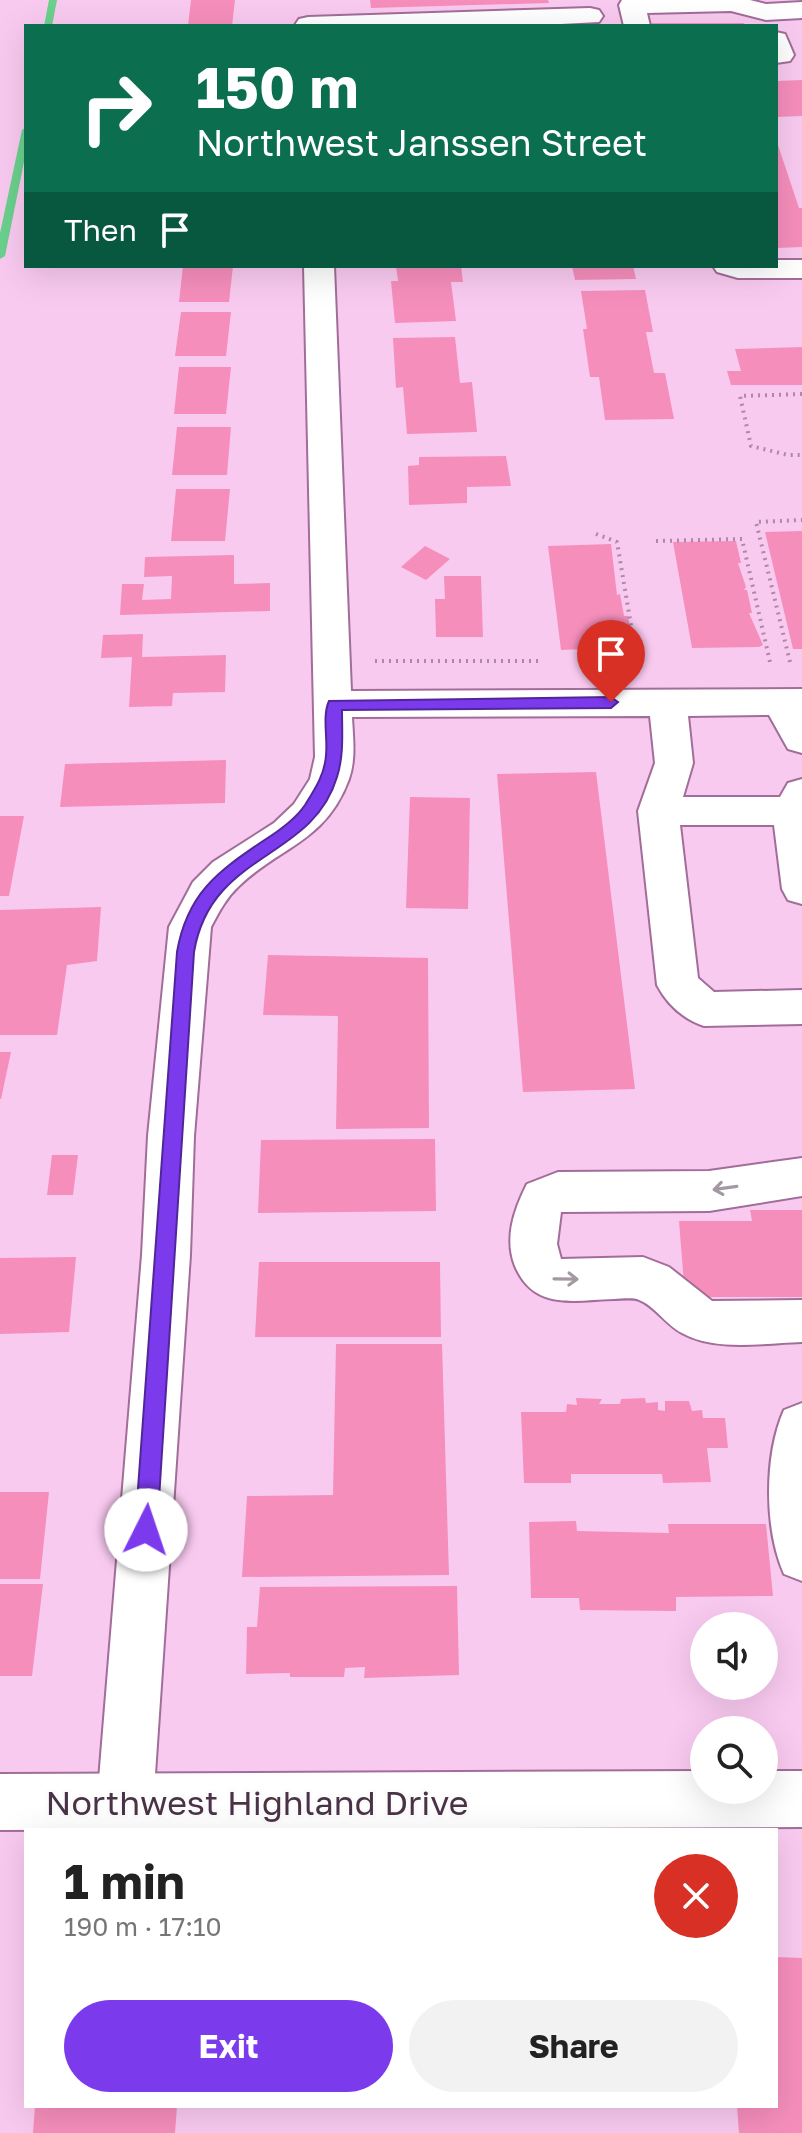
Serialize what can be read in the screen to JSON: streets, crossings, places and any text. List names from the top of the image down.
{
  "streets": {
    "street": ["Northwest Highland Drive"]
  },
  "page": {
    "turn": ["150 m", "Northwest Janssen Street"],
    "then": "Then",
    "heading": ["1 min", "190 m · 17:10"],
    "buttons": ["Exit", "Share"]
  }
}
